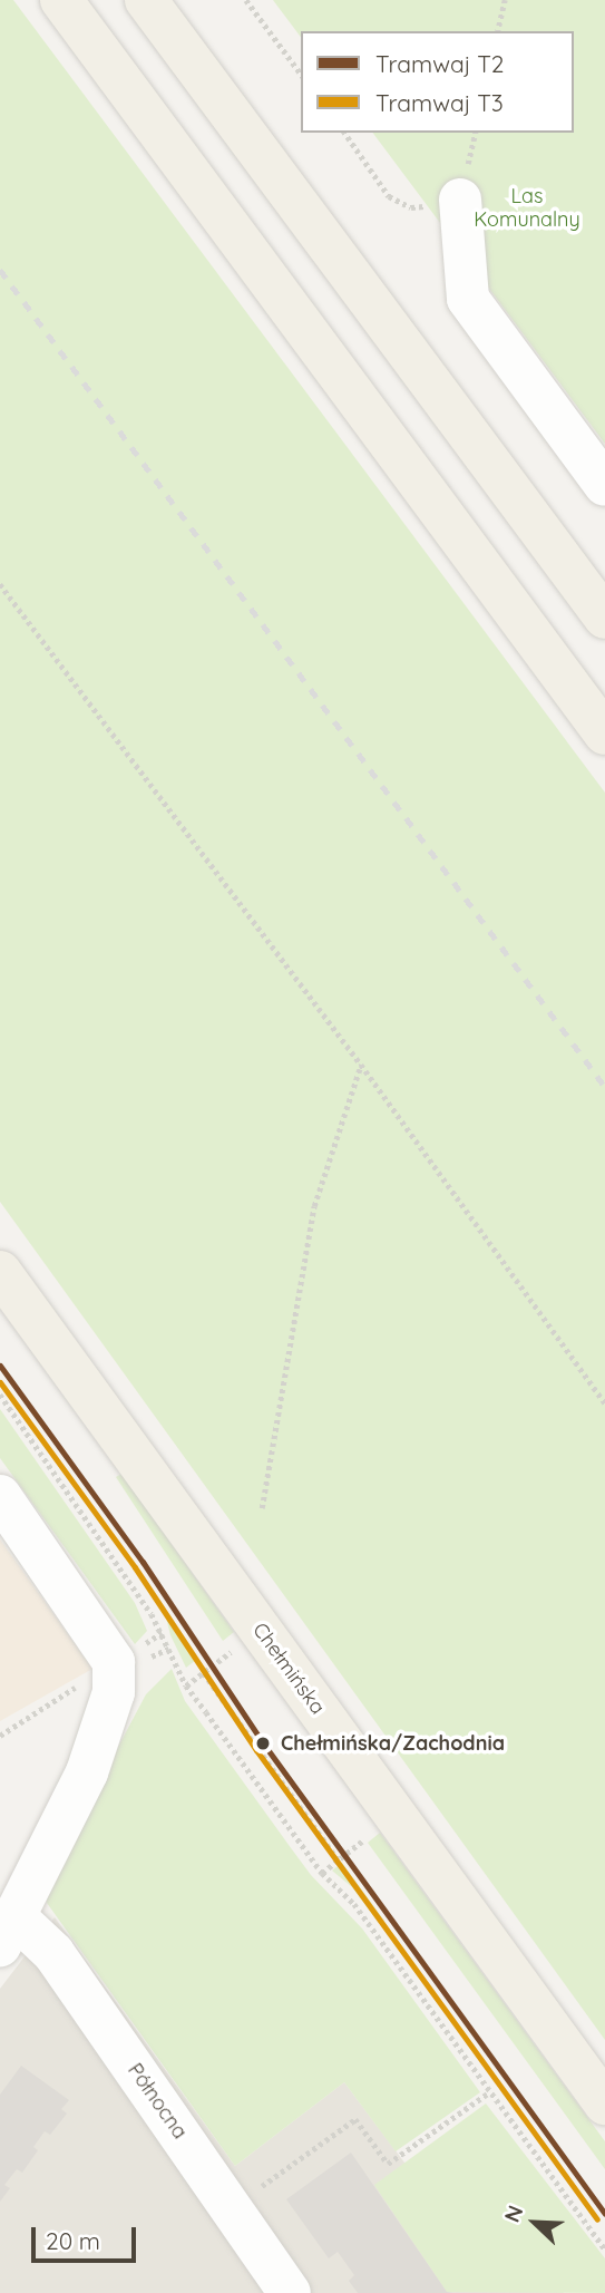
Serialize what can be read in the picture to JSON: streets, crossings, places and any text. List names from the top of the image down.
{
  "streets": {
    "main road": ["Chełmińska"],
    "street": ["Północna"]
  },
  "parks": ["Las Komunalny"],
  "places": ["Chełmińska/Zachodnia"],
  "lines": ["tram line T2", "tram line T3"],
  "legend": ["Tramwaj T2", "Tramwaj T3"],
  "scale_bar": "20 m",
  "north": "top left"
}
